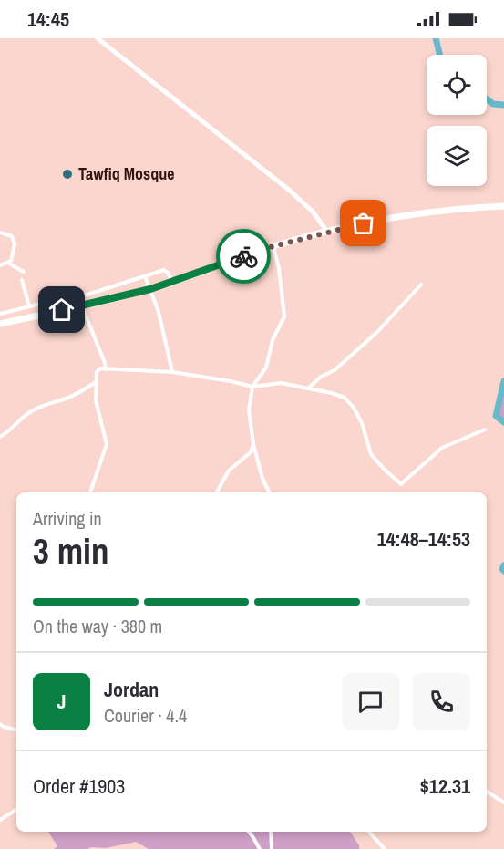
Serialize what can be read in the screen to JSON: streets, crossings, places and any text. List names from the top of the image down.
{
  "places": ["Tawfiq Mosque"],
  "page": {
    "status": "14:45",
    "heading": ["3 min", "Arriving in", "14:48–14:53"],
    "panel": [
      "Jordan",
      "Courier · 4.4",
      "Order #1903",
      "$12.31"
    ],
    "bar": "On the way · 380 m",
    "round": "J"
  }
}
